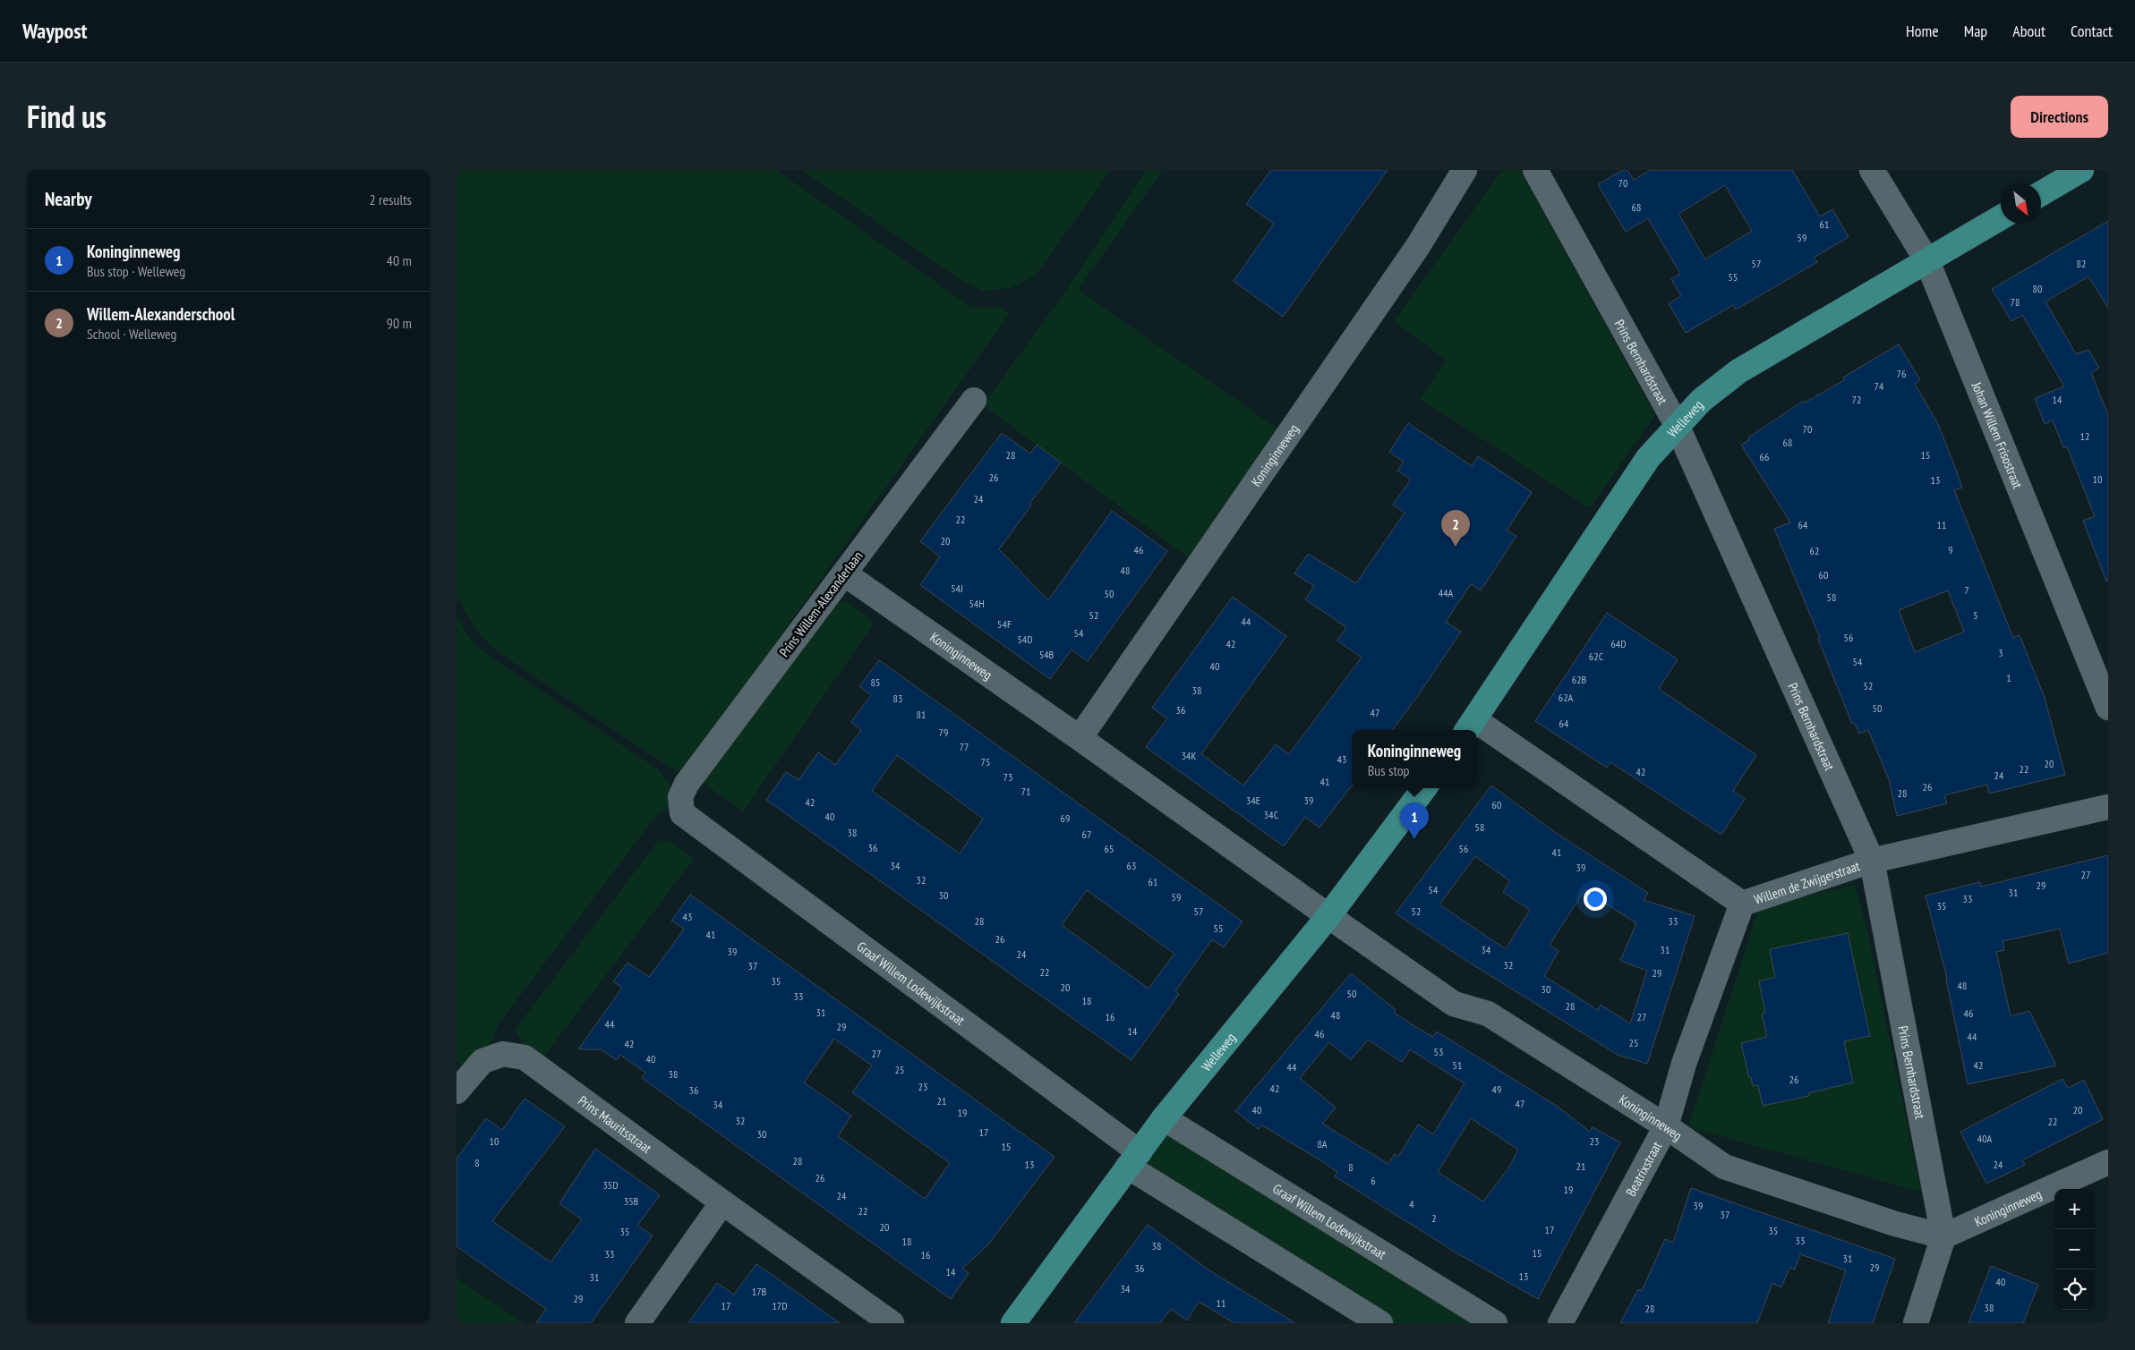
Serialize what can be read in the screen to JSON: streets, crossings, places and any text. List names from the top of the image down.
{
  "streets": {
    "main road": ["Welleweg"],
    "street": [
      "Prins Bernhardstraat",
      "Johan Willem Frisostraat",
      "Koninginneweg",
      "Prins Willem-Alexanderlaan",
      "Willem de Zwijgerstraat",
      "Graaf Willem Lodewijkstraat",
      "Prins Mauritsstraat",
      "Beatrixstraat"
    ]
  },
  "crossings": [
    ["Prins Bernhardstraat", "Welleweg"],
    ["Prins Bernhardstraat", "Koninginneweg"],
    ["Prins Bernhardstraat", "Willem de Zwijgerstraat"],
    ["Welleweg", "Johan Willem Frisostraat"],
    ["Welleweg", "Koninginneweg"],
    ["Welleweg", "Graaf Willem Lodewijkstraat"],
    ["Koninginneweg", "Prins Willem-Alexanderlaan"],
    ["Koninginneweg", "Beatrixstraat"],
    ["Prins Willem-Alexanderlaan", "Graaf Willem Lodewijkstraat"],
    ["Willem de Zwijgerstraat", "Beatrixstraat"]
  ],
  "house_numbers": [
    "70",
    "68",
    "61",
    "59",
    "57",
    "82",
    "55",
    "80",
    "78",
    "76",
    "74",
    "72",
    "14",
    "70",
    "12",
    "68",
    "28",
    "15",
    "66",
    "26",
    "10",
    "13",
    "24",
    "22",
    "64",
    "11",
    "20",
    "46",
    "9",
    "62",
    "48",
    "60",
    "54J",
    "7",
    "44A",
    "50",
    "58",
    "54H",
    "52",
    "5",
    "44",
    "54F",
    "54",
    "56",
    "54D",
    "42",
    "64D",
    "3",
    "54B",
    "62C",
    "54",
    "40",
    "1",
    "62B",
    "85",
    "52",
    "38",
    "62A",
    "83",
    "50",
    "36",
    "47",
    "81",
    "64",
    "79",
    "77",
    "34K",
    "43",
    "75",
    "20",
    "22",
    "42",
    "24",
    "73",
    "41",
    "26",
    "71",
    "28",
    "34E",
    "39",
    "42",
    "60",
    "34C",
    "40",
    "69",
    "58",
    "38",
    "67",
    "36",
    "65",
    "56",
    "41",
    "34",
    "63",
    "39",
    "27",
    "32",
    "61",
    "29",
    "54",
    "31",
    "30",
    "59",
    "33",
    "35",
    "57",
    "52",
    "43",
    "28",
    "33",
    "55",
    "41",
    "26",
    "34",
    "31",
    "39",
    "24",
    "32",
    "37",
    "22",
    "29",
    "35",
    "48",
    "20",
    "30",
    "50",
    "33",
    "18",
    "28",
    "31",
    "46",
    "48",
    "16",
    "27",
    "44",
    "29",
    "14",
    "46",
    "44",
    "25",
    "42",
    "53",
    "27",
    "40",
    "51",
    "42",
    "44",
    "25",
    "38",
    "26",
    "23",
    "42",
    "49",
    "36",
    "21",
    "47",
    "34",
    "40",
    "20",
    "19",
    "32",
    "22",
    "17",
    "30",
    "40A",
    "10",
    "23",
    "8A",
    "15",
    "28",
    "8",
    "13",
    "24",
    "21",
    "8",
    "26",
    "6",
    "35D",
    "19",
    "24",
    "35B",
    "4",
    "39",
    "22",
    "37",
    "2",
    "20",
    "17",
    "35",
    "35",
    "33",
    "18",
    "38",
    "15",
    "33",
    "16",
    "31",
    "29",
    "36",
    "14",
    "13",
    "31",
    "40",
    "34",
    "17B",
    "29",
    "11",
    "17",
    "17D",
    "38",
    "28"
  ],
  "north": "bottom right",
  "page": {
    "header": "Waypost",
    "nav": [
      "Home",
      "Map",
      "About",
      "Contact"
    ],
    "title": "Find us",
    "buttons": "Directions",
    "heading": ["Nearby", "2 results"],
    "list": [
      {
        "mark": "1",
        "name": "Koninginneweg",
        "note": "Bus stop · Welleweg",
        "value": "40 m"
      },
      {
        "mark": "2",
        "name": "Willem-Alexanderschool",
        "note": "School · Welleweg",
        "value": "90 m"
      }
    ],
    "pins": ["2", "1"],
    "popup": ["Koninginneweg", "Bus stop"],
    "map_buttons": ["+", "−"]
  }
}
